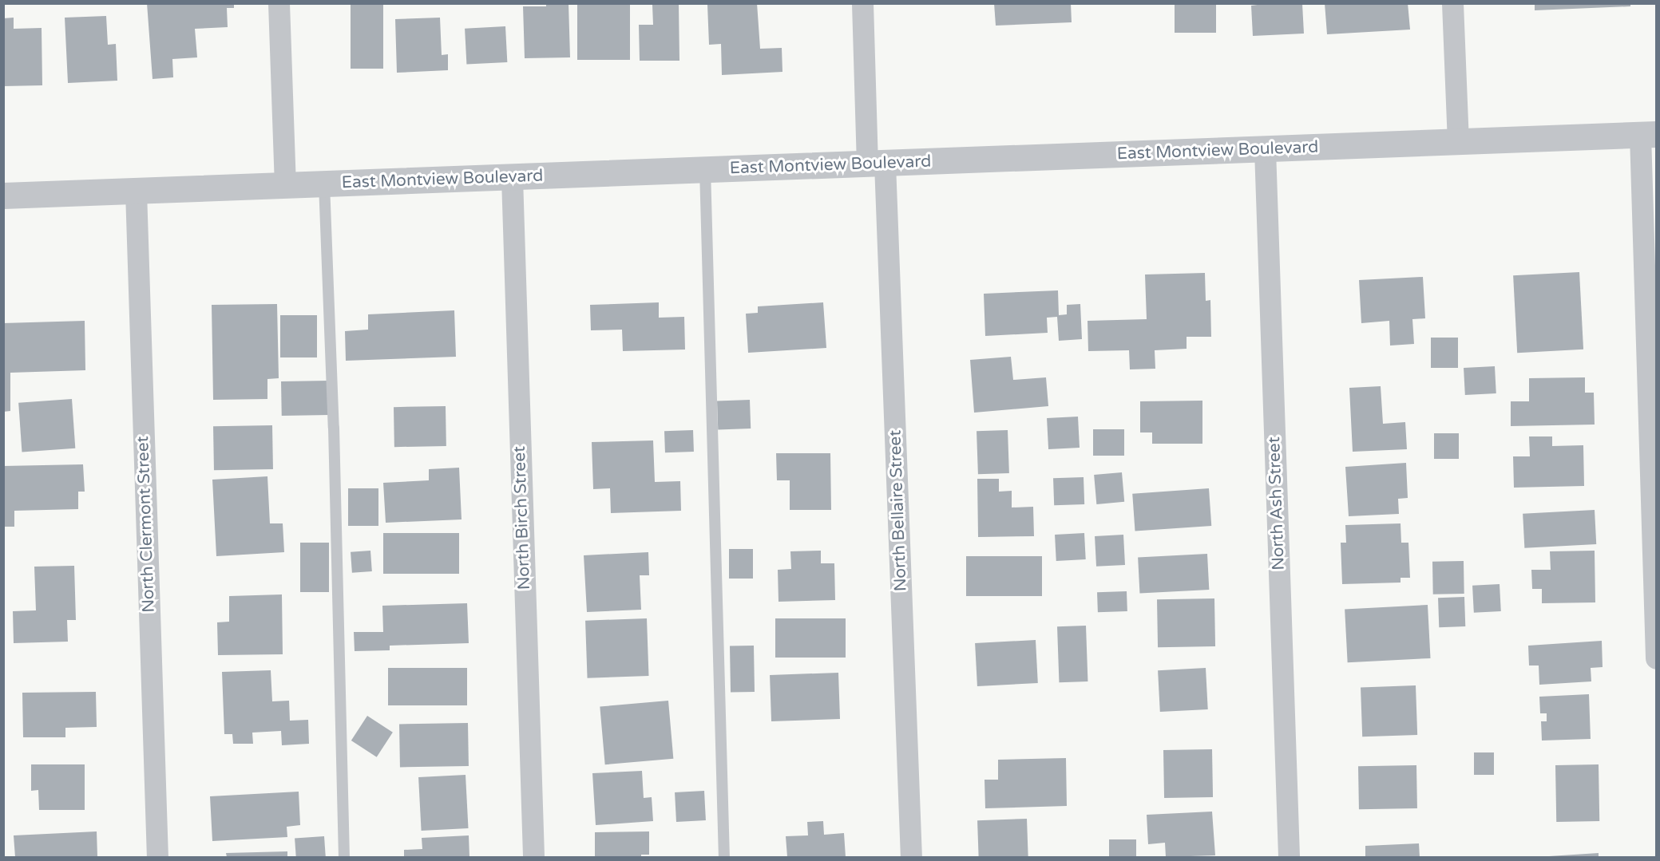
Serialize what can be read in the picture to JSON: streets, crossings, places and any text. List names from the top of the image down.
{
  "streets": {
    "street": [
      "East Montview Boulevard",
      "North Ash Street",
      "North Bellaire Street",
      "North Birch Street",
      "North Clermont Street"
    ]
  },
  "crossings": [
    ["East Montview Boulevard", "North Ash Street"],
    ["East Montview Boulevard", "North Bellaire Street"],
    ["East Montview Boulevard", "North Birch Street"],
    ["East Montview Boulevard", "North Clermont Street"]
  ]
}
